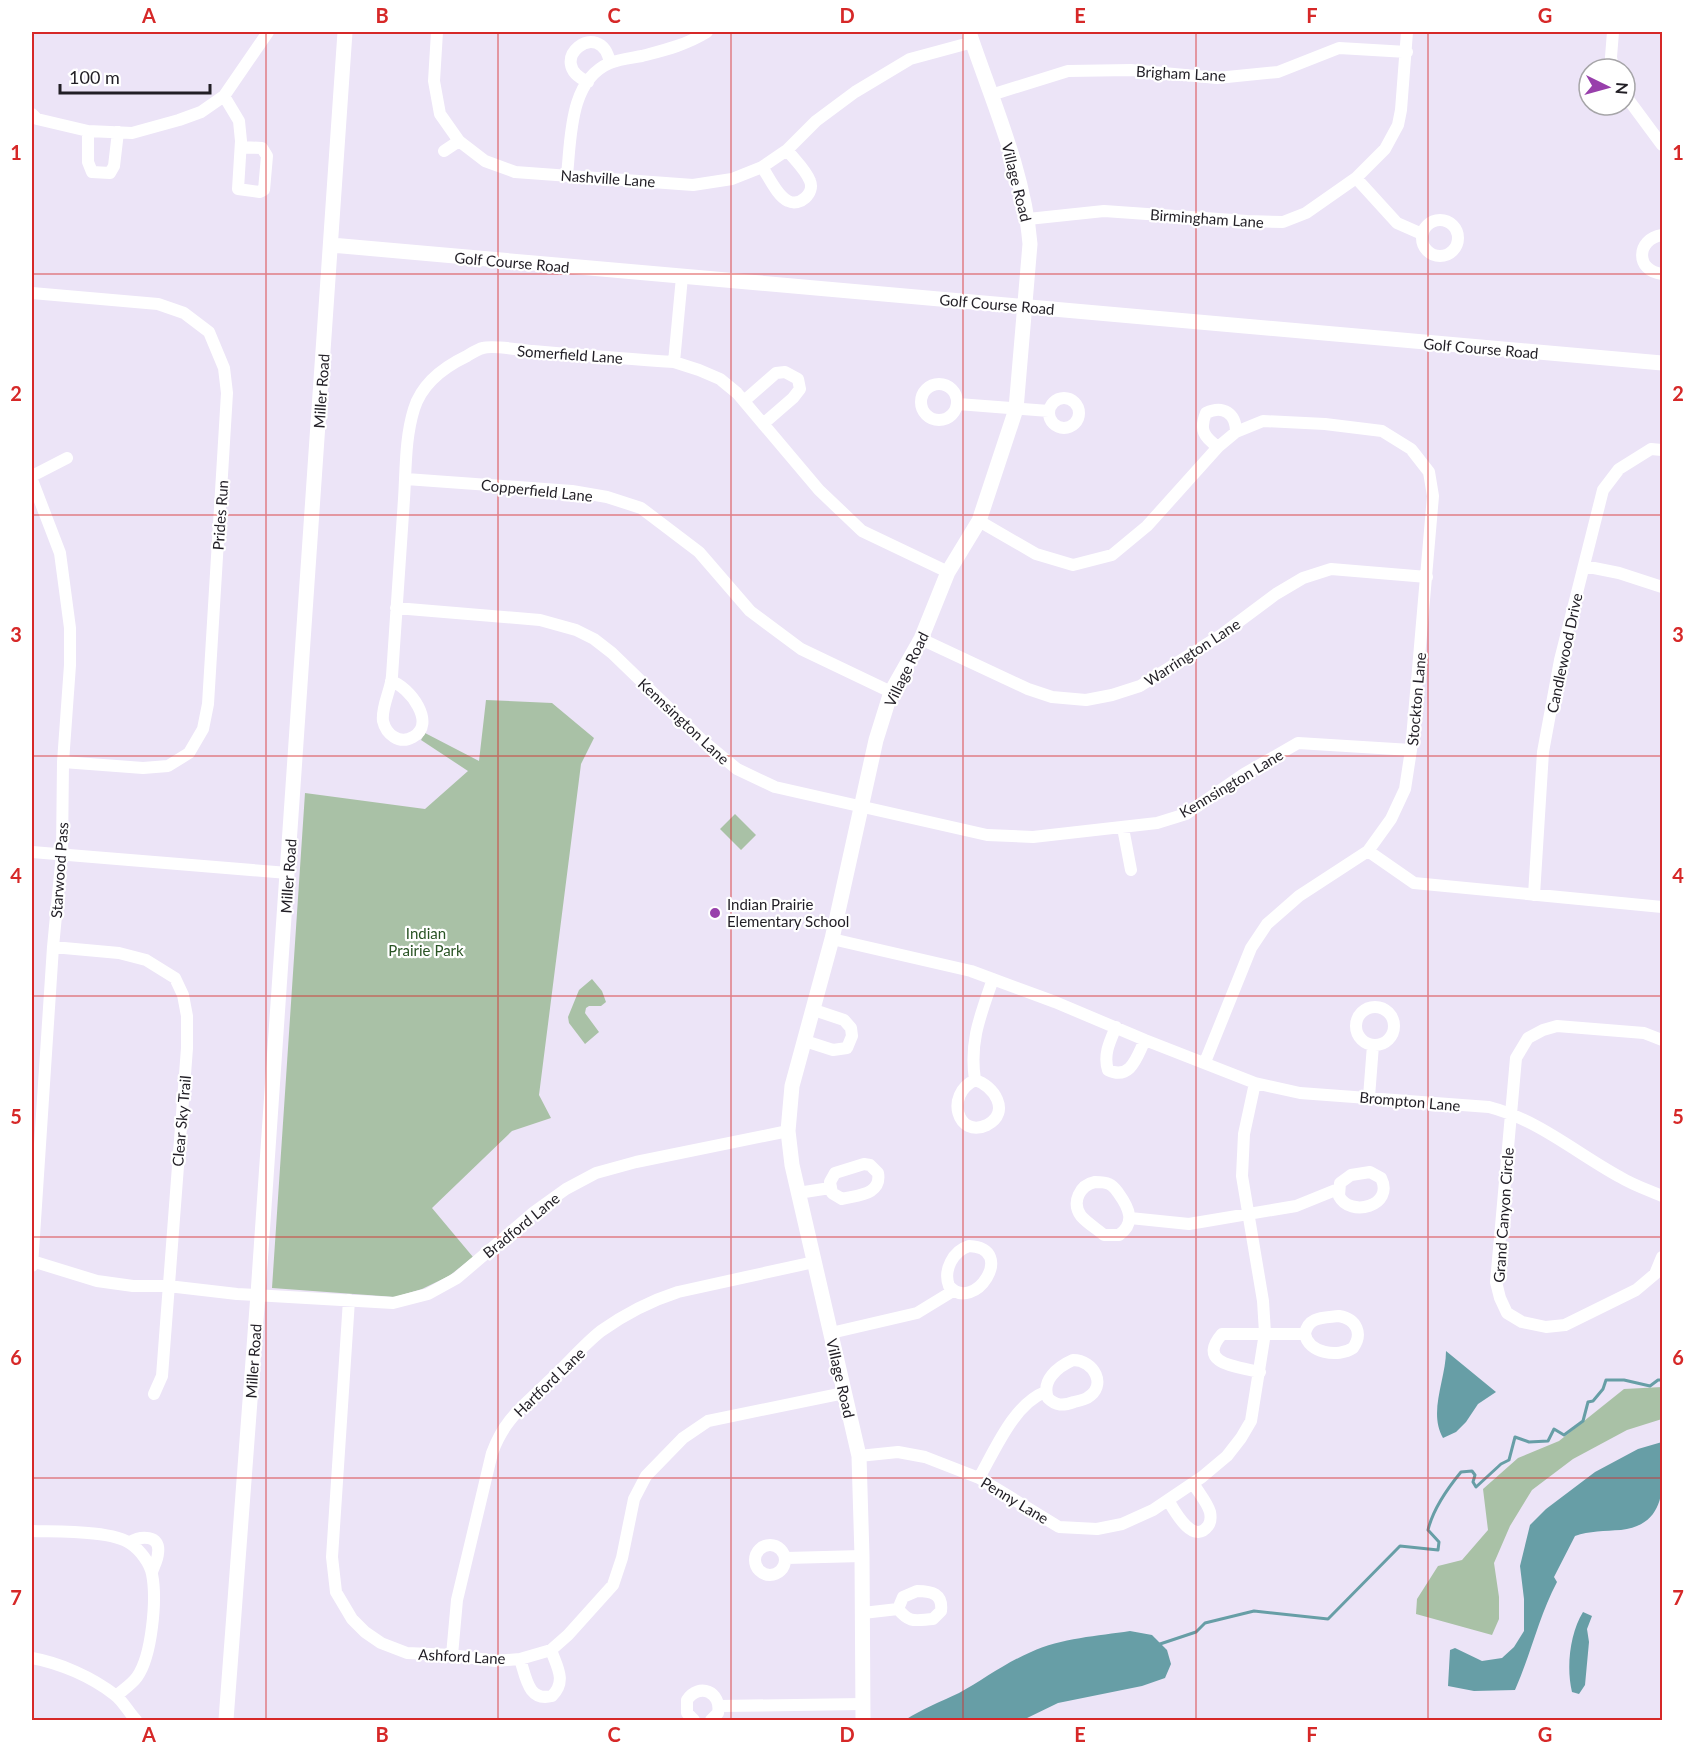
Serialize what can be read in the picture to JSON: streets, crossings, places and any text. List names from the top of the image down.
{
  "streets": {
    "street": [
      "Brigham Lane",
      "Nashville Lane",
      "Village Road",
      "Birmingham Lane",
      "Golf Course Road",
      "Somerfield Lane",
      "Miller Road",
      "Copperfield Lane",
      "Prides Run",
      "Warrington Lane",
      "Candlewood Drive",
      "Stockton Lane",
      "Kennsington Lane",
      "Starwood Pass",
      "Brompton Lane",
      "Clear Sky Trail",
      "Grand Canyon Circle",
      "Bradford Lane",
      "Hartford Lane",
      "Penny Lane",
      "Ashford Lane"
    ]
  },
  "crossings": [
    ["Brigham Lane", "Village Road"],
    ["Brigham Lane", "Birmingham Lane"],
    ["Nashville Lane", "Village Road"],
    ["Village Road", "Birmingham Lane"],
    ["Village Road", "Golf Course Road"],
    ["Village Road", "Somerfield Lane"],
    ["Village Road", "Copperfield Lane"],
    ["Village Road", "Warrington Lane"],
    ["Village Road", "Stockton Lane"],
    ["Village Road", "Kennsington Lane"],
    ["Village Road", "Brompton Lane"],
    ["Village Road", "Bradford Lane"],
    ["Village Road", "Hartford Lane"],
    ["Village Road", "Penny Lane"],
    ["Village Road", "Ashford Lane"],
    ["Golf Course Road", "Miller Road"],
    ["Somerfield Lane", "Copperfield Lane"],
    ["Somerfield Lane", "Kennsington Lane"],
    ["Miller Road", "Bradford Lane"],
    ["Prides Run", "Starwood Pass"],
    ["Warrington Lane", "Stockton Lane"],
    ["Stockton Lane", "Kennsington Lane"],
    ["Stockton Lane", "Brompton Lane"],
    ["Starwood Pass", "Clear Sky Trail"],
    ["Starwood Pass", "Bradford Lane"],
    ["Brompton Lane", "Grand Canyon Circle"],
    ["Brompton Lane", "Penny Lane"],
    ["Clear Sky Trail", "Bradford Lane"],
    ["Bradford Lane", "Ashford Lane"],
    ["Hartford Lane", "Ashford Lane"]
  ],
  "parks": ["Indian Prairie Park"],
  "places": ["Indian Prairie Elementary School"],
  "scale_bar": "100 m",
  "north": "right",
  "grid": {
    "columns": [
      "A",
      "B",
      "C",
      "D",
      "E",
      "F",
      "G"
    ],
    "rows": [
      "1",
      "2",
      "3",
      "4",
      "5",
      "6",
      "7"
    ]
  }
}
